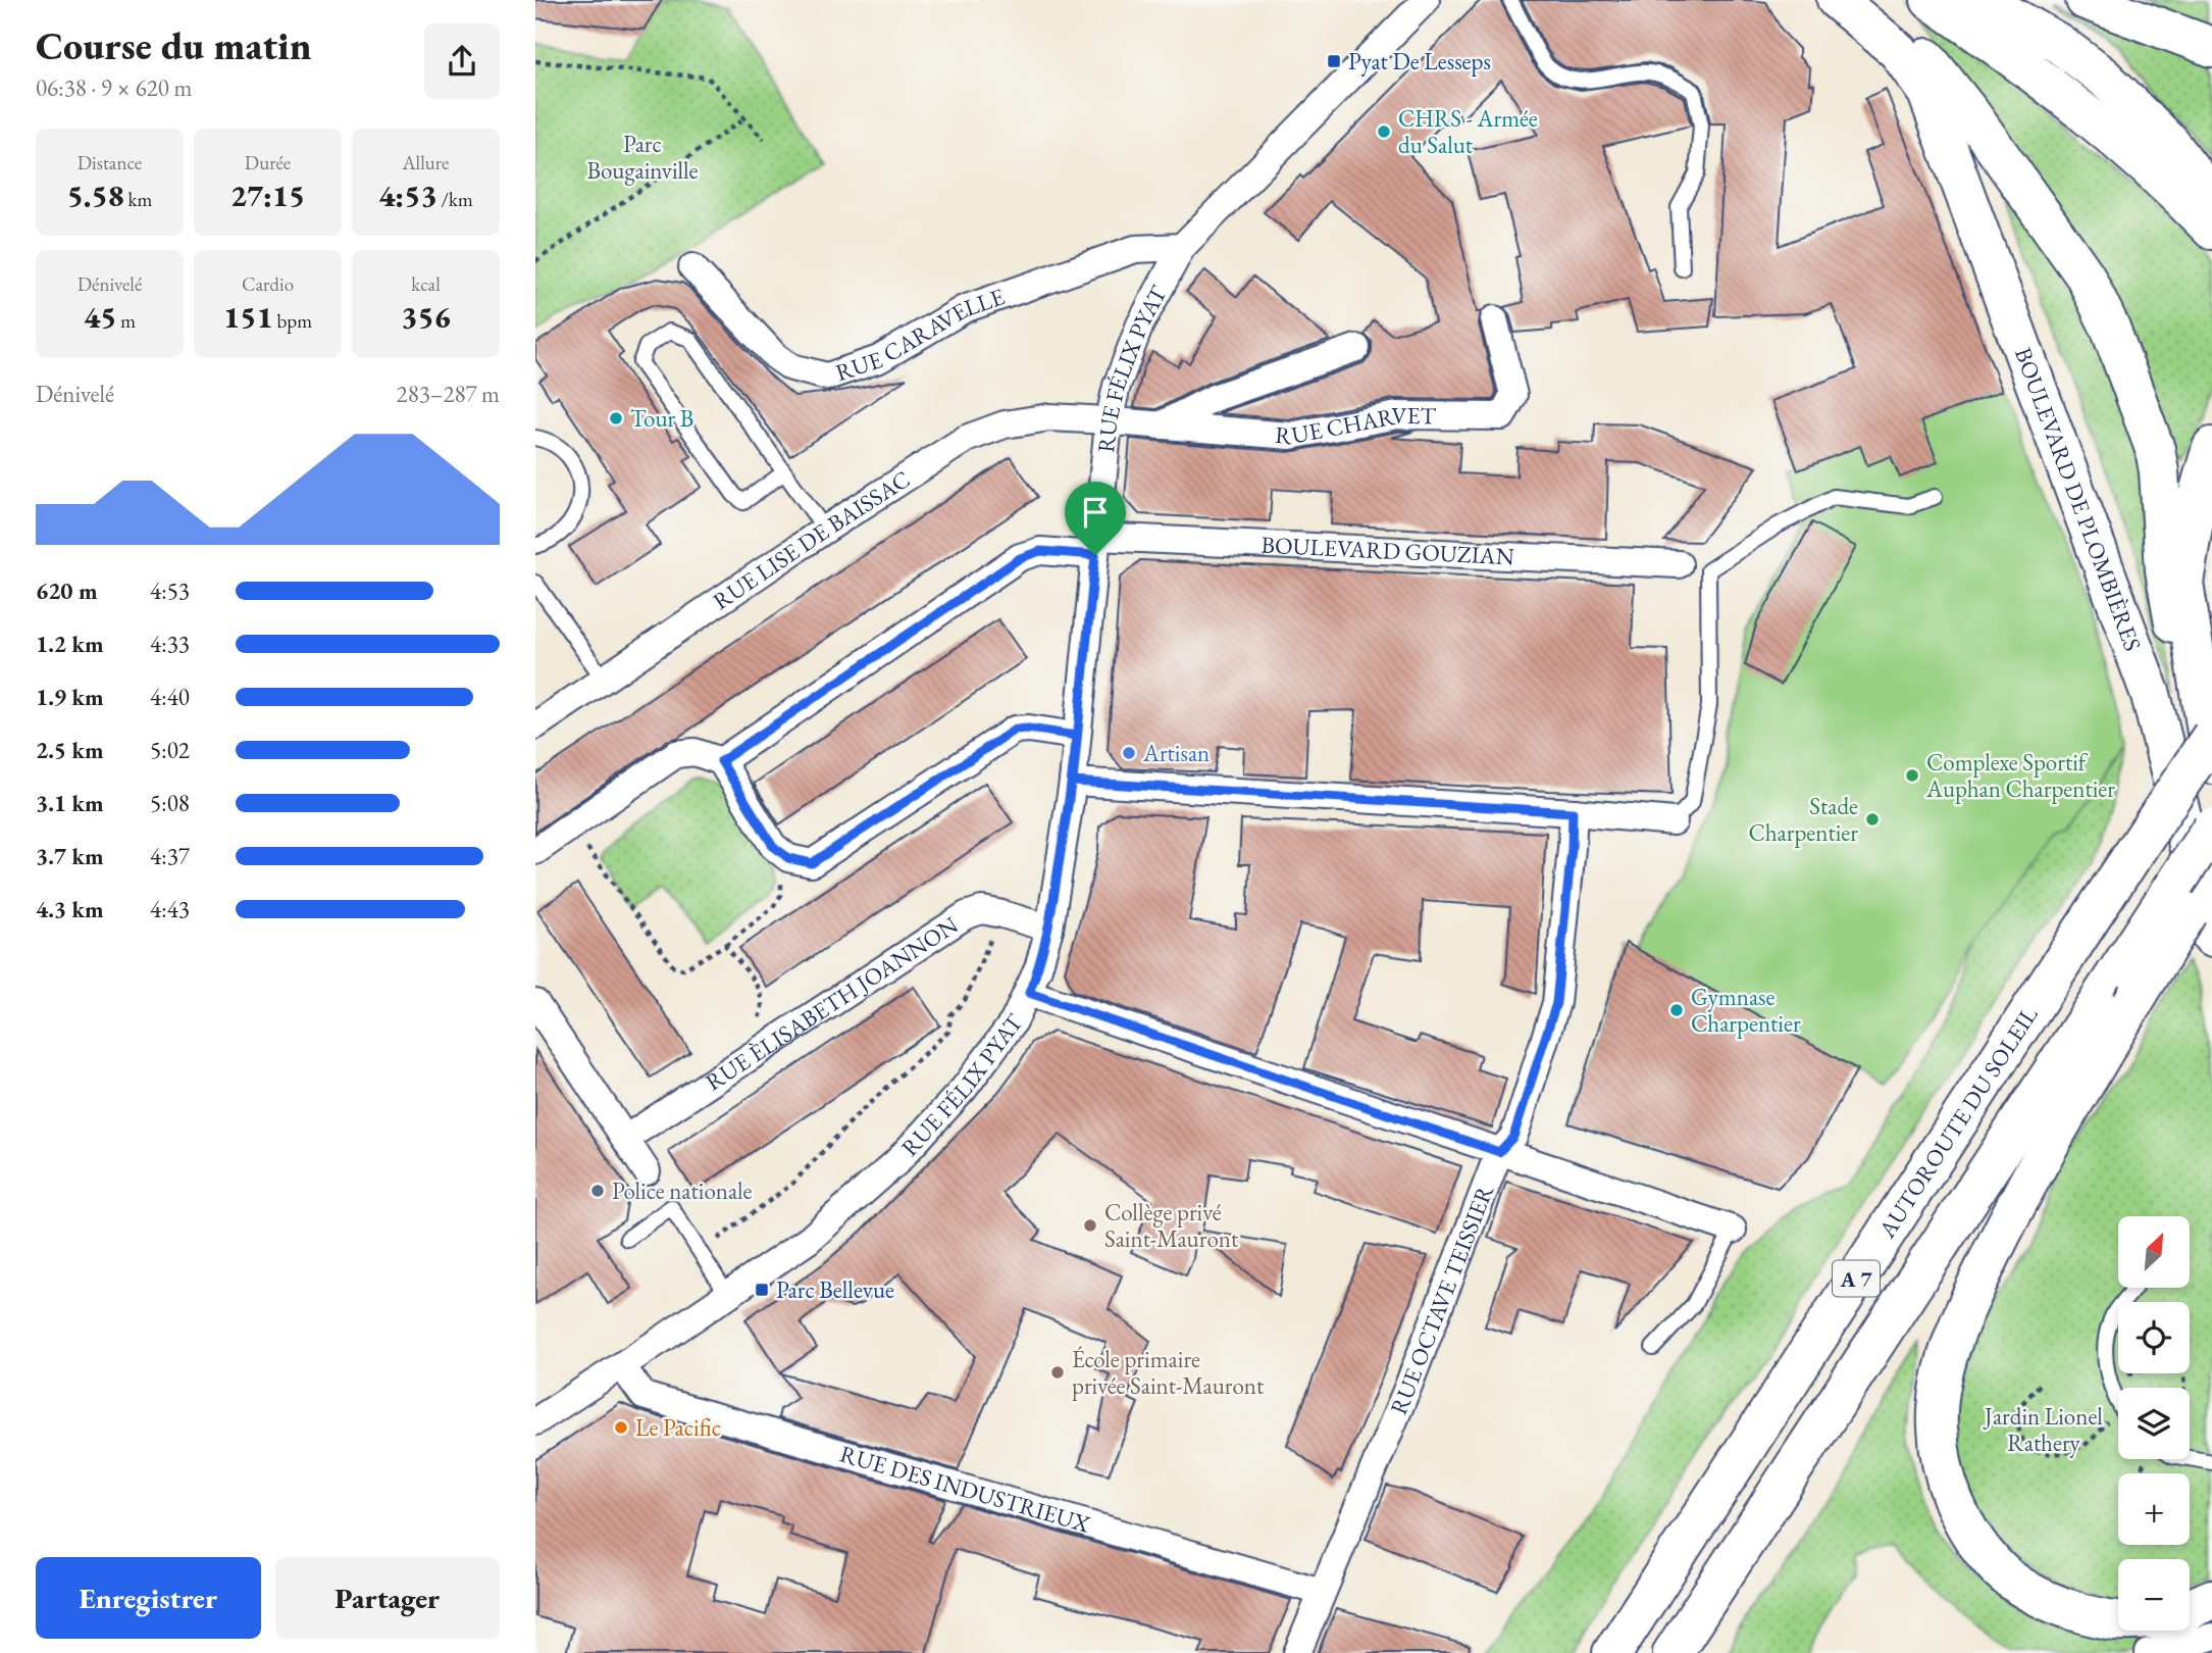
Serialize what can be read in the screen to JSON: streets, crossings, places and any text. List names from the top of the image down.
{
  "streets": {
    "main road": ["BOULEVARD DE PLOMBIÈRES", "AUTOROUTE DU SOLEIL", "A 7"],
    "street": [
      "RUE CARAVELLE",
      "RUE FÉLIX PYAT",
      "RUE CHARVET",
      "RUE LISE DE BAISSAC",
      "BOULEVARD GOUZIAN",
      "RUE ÈLISABETH JOANNON",
      "RUE OCTAVE TEISSIER",
      "RUE DES INDUSTRIEUX"
    ]
  },
  "crossings": [
    ["RUE CARAVELLE", "RUE FÉLIX PYAT"],
    ["RUE FÉLIX PYAT", "RUE CHARVET"],
    ["RUE FÉLIX PYAT", "RUE LISE DE BAISSAC"],
    ["RUE FÉLIX PYAT", "BOULEVARD GOUZIAN"],
    ["RUE FÉLIX PYAT", "RUE ÈLISABETH JOANNON"],
    ["RUE FÉLIX PYAT", "RUE DES INDUSTRIEUX"],
    ["RUE CHARVET", "RUE LISE DE BAISSAC"],
    ["RUE OCTAVE TEISSIER", "RUE DES INDUSTRIEUX"]
  ],
  "parks": ["Parc Bougainville", "Jardin Lionel Rathery"],
  "places": {
    "transit": ["Pyat De Lesseps", "Parc Bellevue"],
    "other": [
      "CHRS - Armée du Salut",
      "Tour B",
      "Artisan",
      "Complexe Sportif Auphan Charpentier",
      "Stade Charpentier",
      "Gymnase Charpentier",
      "Police nationale",
      "Collège privé Saint-Mauront",
      "École primaire privée Saint-Mauront",
      "Le Pacific"
    ]
  },
  "north": "top right",
  "page": {
    "heading": ["Course du matin", "06:38 · 9 × 620 m"],
    "stats": [
      ["Distance", "5.58 km"],
      ["Durée", "27:15"],
      ["Allure", "4:53 /km"],
      ["Dénivelé", "45 m"],
      ["Cardio", "151 bpm"],
      ["kcal", "356"]
    ],
    "chart": ["Dénivelé", "283–287 m"],
    "list": [
      {
        "name": "620 m",
        "note": "4:53"
      },
      {
        "name": "1.2 km",
        "note": "4:33"
      },
      {
        "name": "1.9 km",
        "note": "4:40"
      },
      {
        "name": "2.5 km",
        "note": "5:02"
      },
      {
        "name": "3.1 km",
        "note": "5:08"
      },
      {
        "name": "3.7 km",
        "note": "4:37"
      },
      {
        "name": "4.3 km",
        "note": "4:43"
      }
    ],
    "map_buttons": ["+", "−"],
    "buttons": ["Enregistrer", "Partager"]
  }
}
